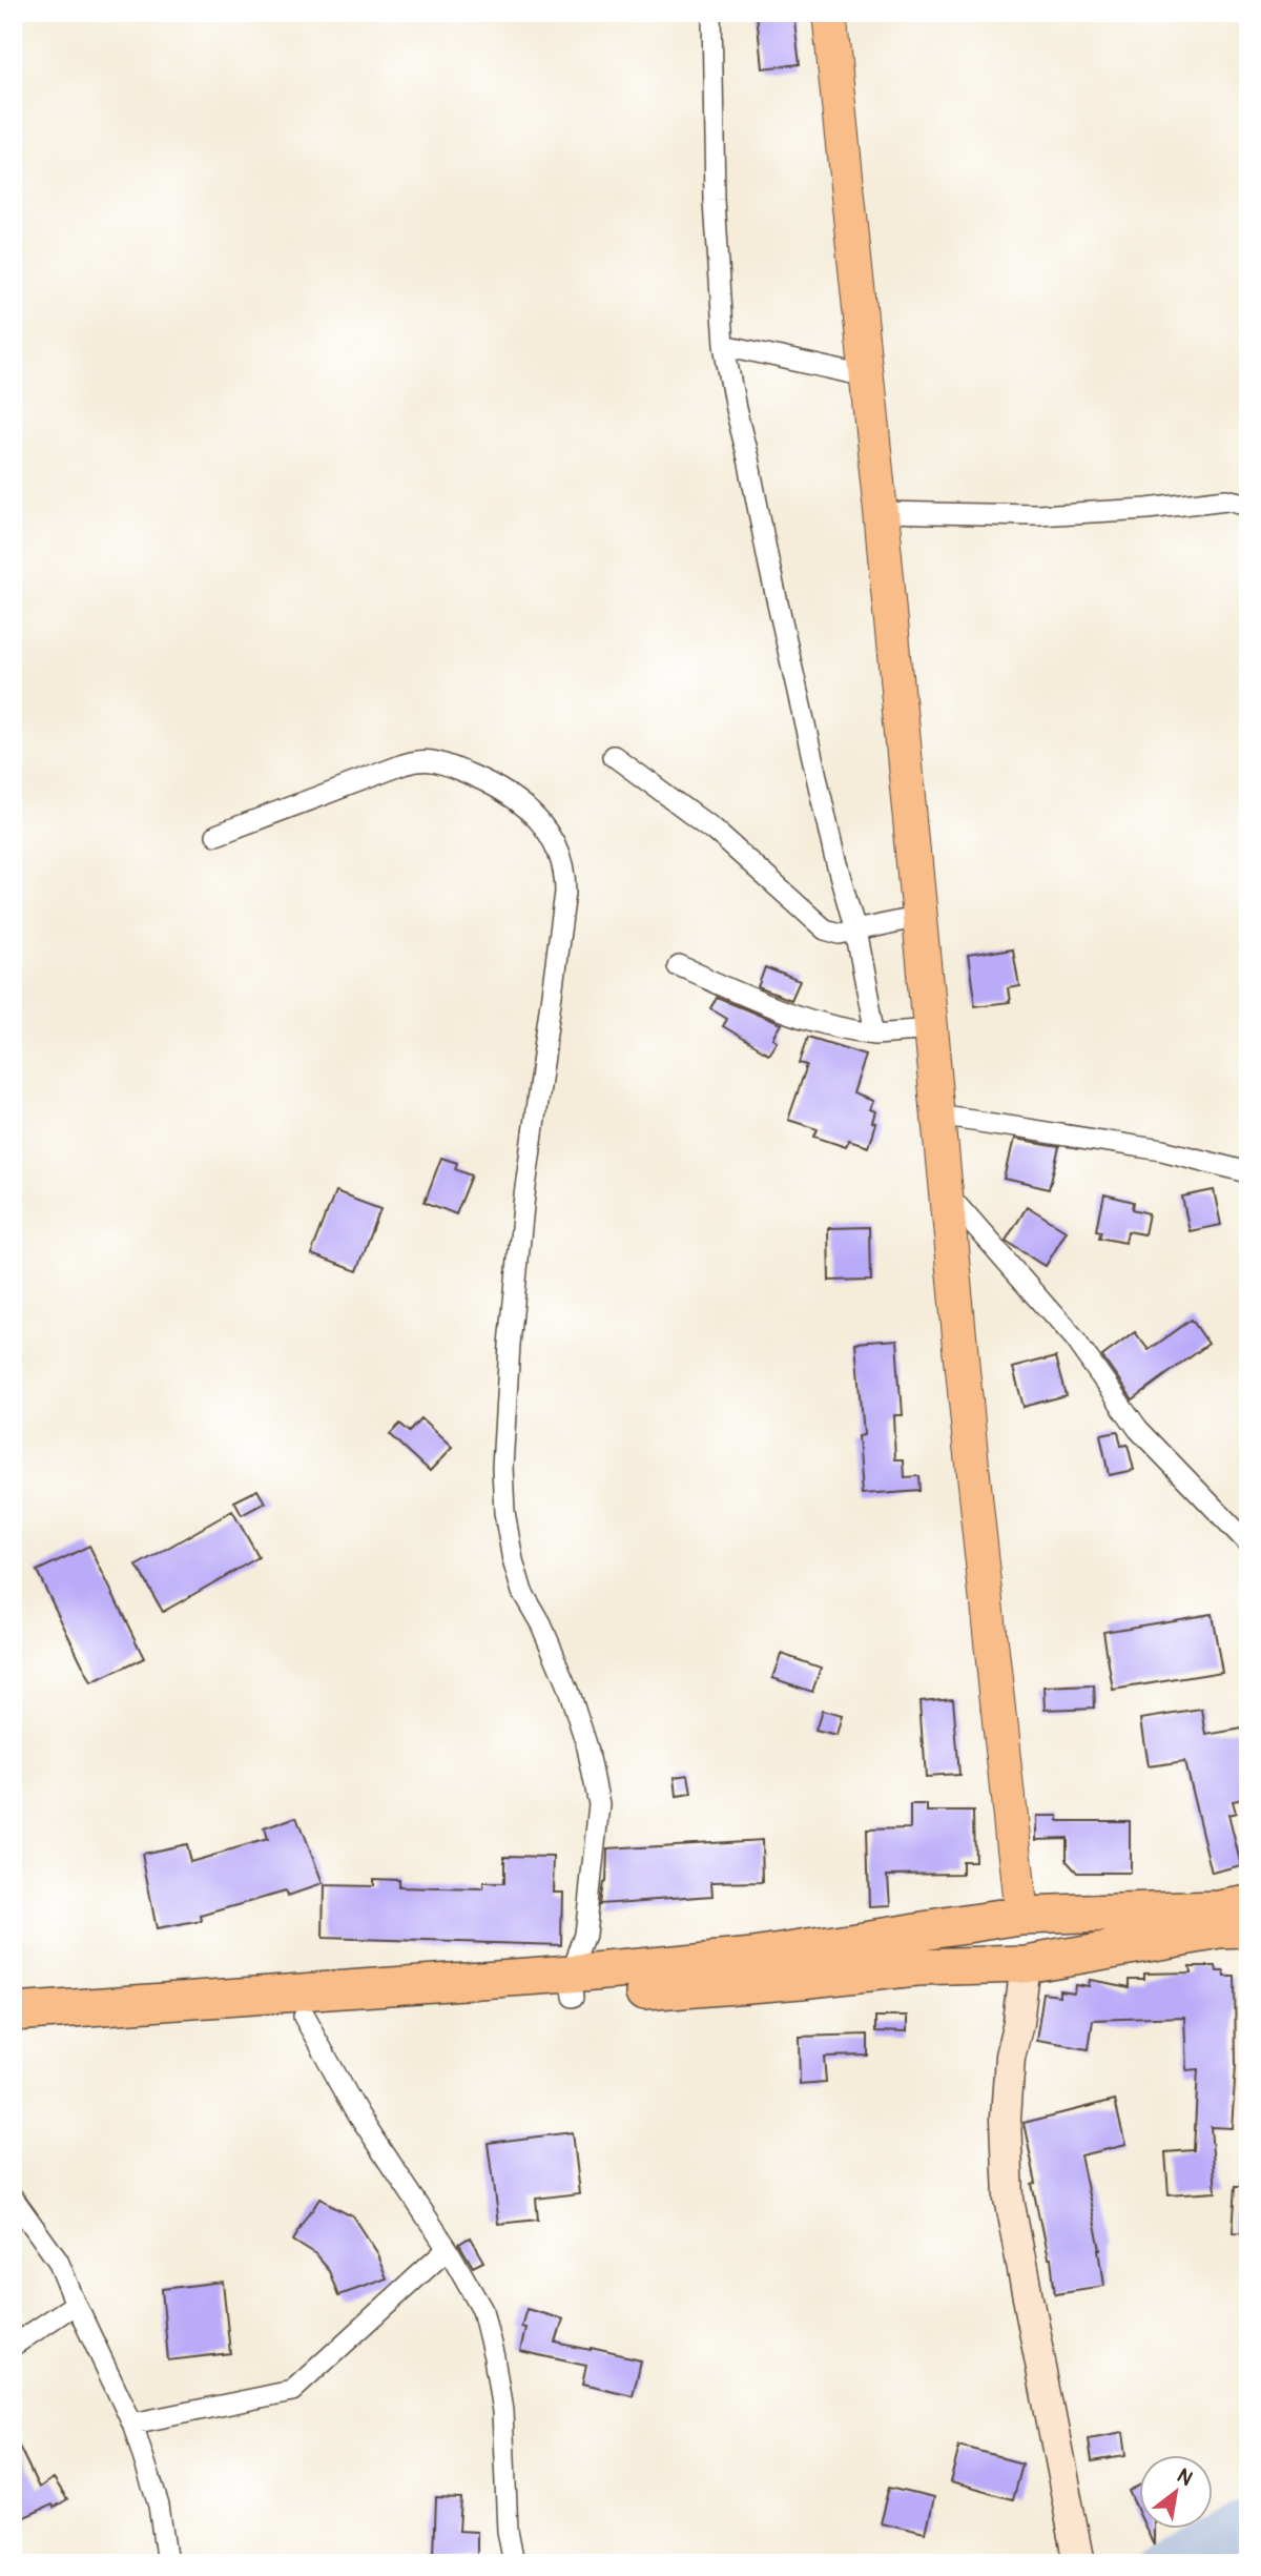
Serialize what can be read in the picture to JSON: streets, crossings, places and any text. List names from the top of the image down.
{
  "north": "top right"
}
